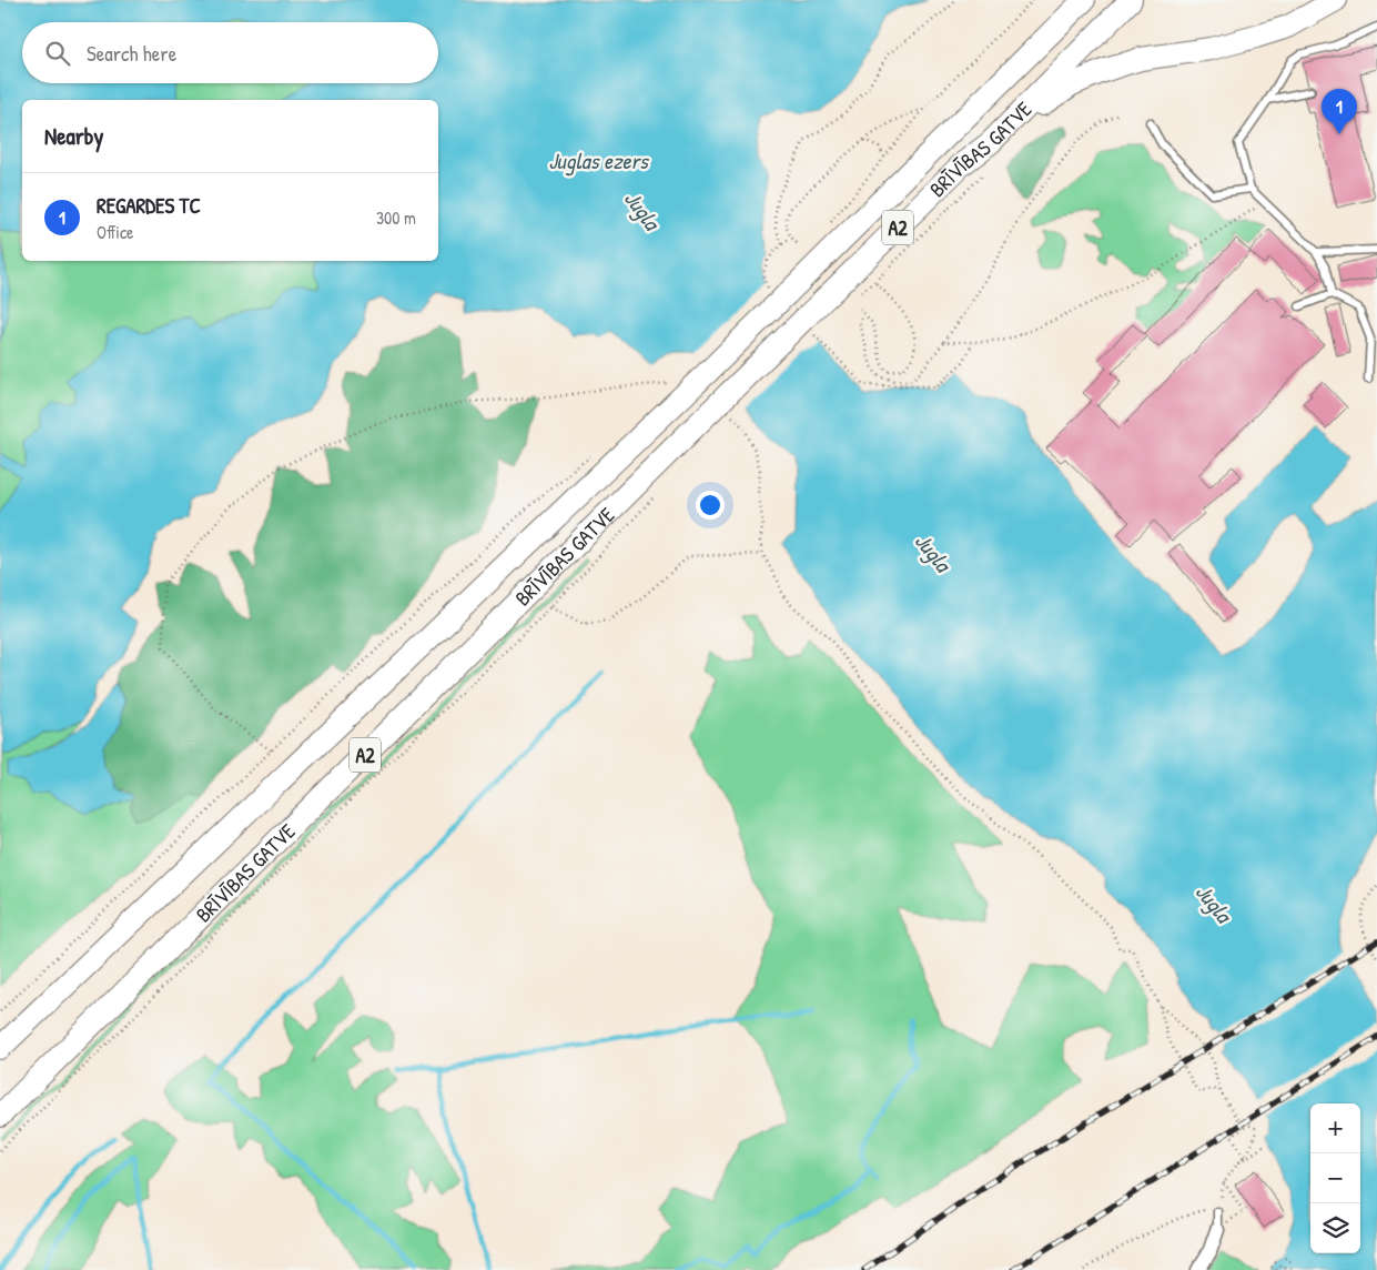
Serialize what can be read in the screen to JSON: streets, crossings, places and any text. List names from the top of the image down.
{
  "streets": {
    "highway": ["BRĪVĪBAS GATVE", "A2"]
  },
  "water": ["Juglas ezers", "Jugla"],
  "page": {
    "search": "Search here",
    "pins": "1",
    "heading": "Nearby",
    "list": [
      {
        "mark": "1",
        "name": "REGARDES TC",
        "note": "Office",
        "value": "300 m"
      }
    ],
    "map_buttons": ["+", "−"]
  }
}
